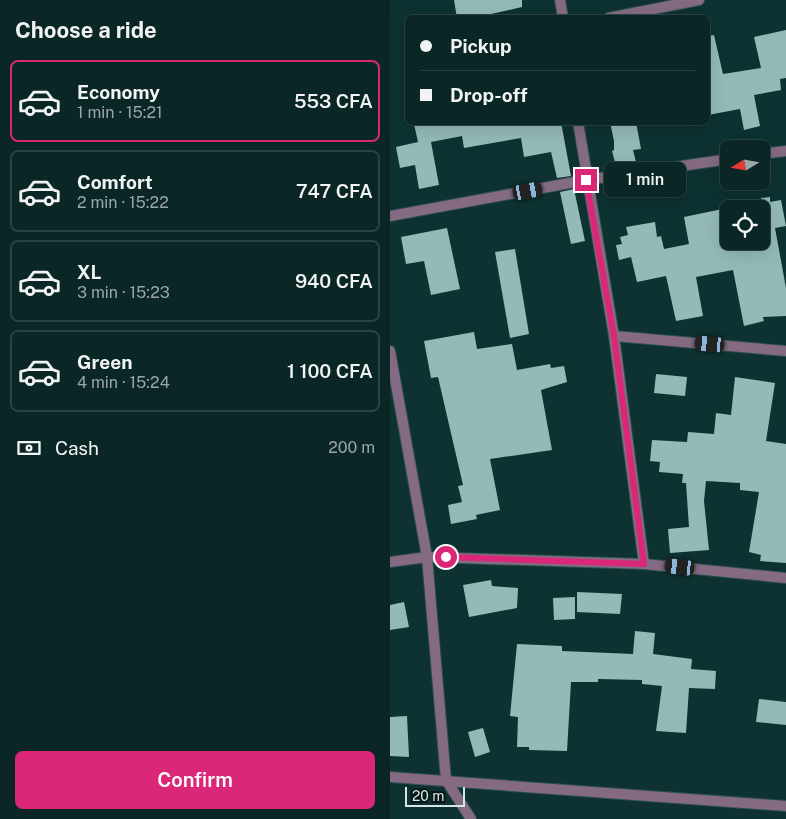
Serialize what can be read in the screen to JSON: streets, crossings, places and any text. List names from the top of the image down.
{
  "scale_bar": "20 m",
  "north": "left",
  "page": {
    "heading": "Choose a ride",
    "banner": ["Pickup", "Drop-off"],
    "list": [
      {
        "name": "Economy",
        "note": "1 min · 15:21",
        "value": "553 CFA"
      },
      {
        "name": "Comfort",
        "note": "2 min · 15:22",
        "value": "747 CFA"
      },
      {
        "name": "XL",
        "note": "3 min · 15:23",
        "value": "940 CFA"
      },
      {
        "name": "Green",
        "note": "4 min · 15:24",
        "value": "1 100 CFA"
      }
    ],
    "bubble": "1 min",
    "pay": ["Cash", "200 m"],
    "buttons": "Confirm",
    "scale": "20 m"
  }
}
